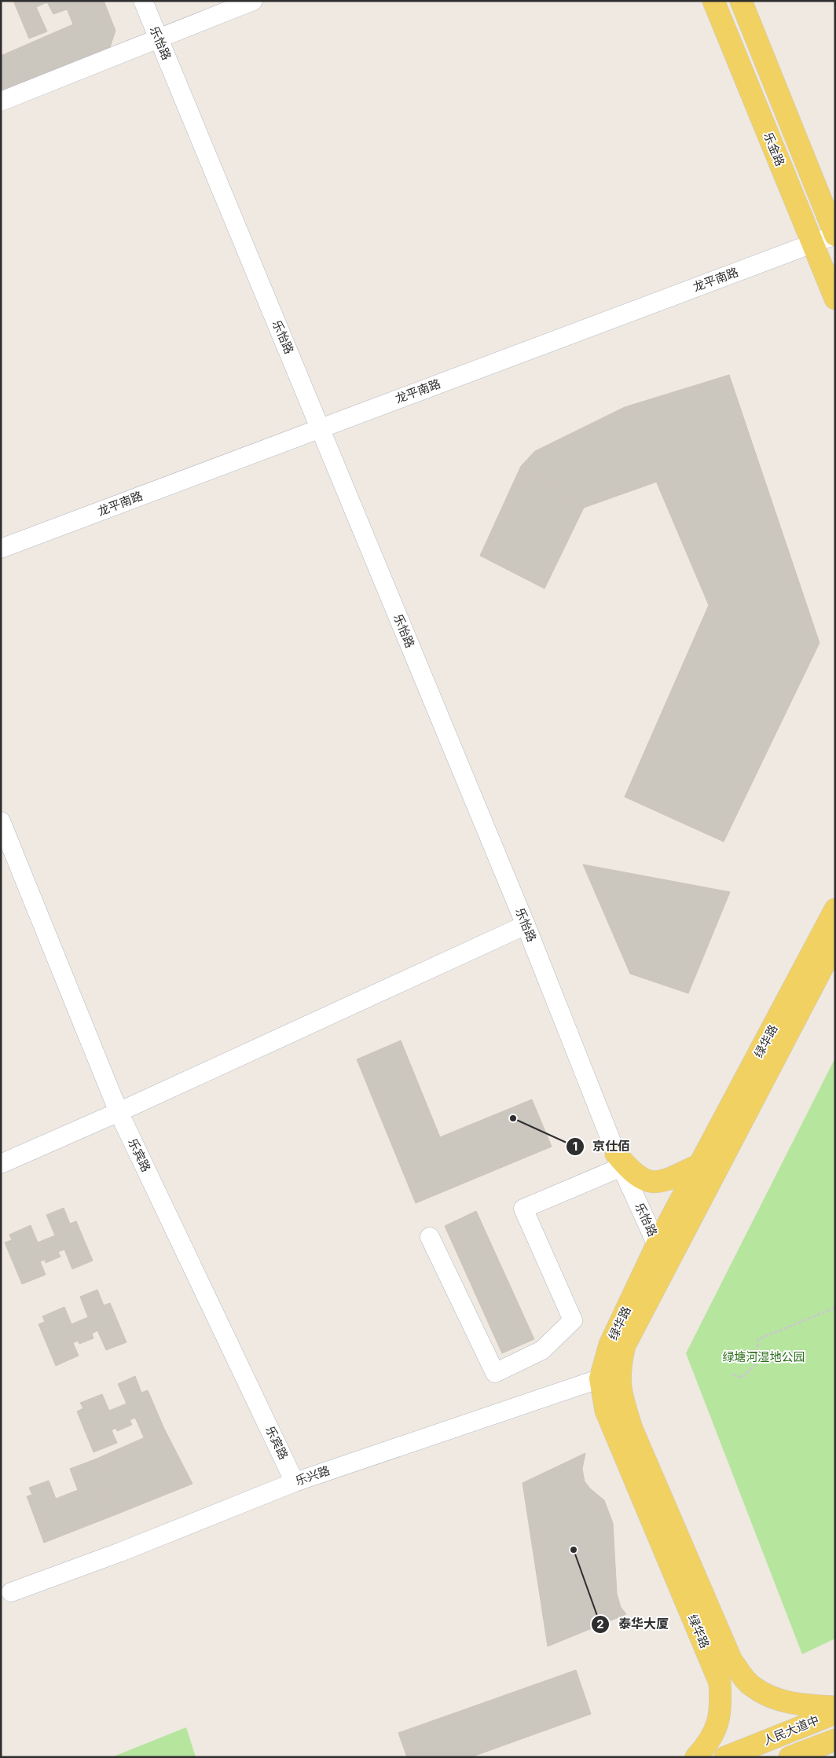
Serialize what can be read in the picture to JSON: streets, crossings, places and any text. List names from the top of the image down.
{
  "streets": {
    "main road": ["乐金路", "绿华路", "人民大道中"],
    "street": [
      "乐怡路",
      "龙平南路",
      "乐宾路",
      "乐兴路"
    ]
  },
  "crossings": [
    ["乐怡路", "龙平南路"],
    ["乐怡路", "绿华路"],
    ["乐金路", "龙平南路"],
    ["绿华路", "乐兴路"],
    ["乐宾路", "乐兴路"]
  ],
  "parks": ["绿塘河湿地公园"],
  "places": ["京仕佰", "泰华大厦"]
}
